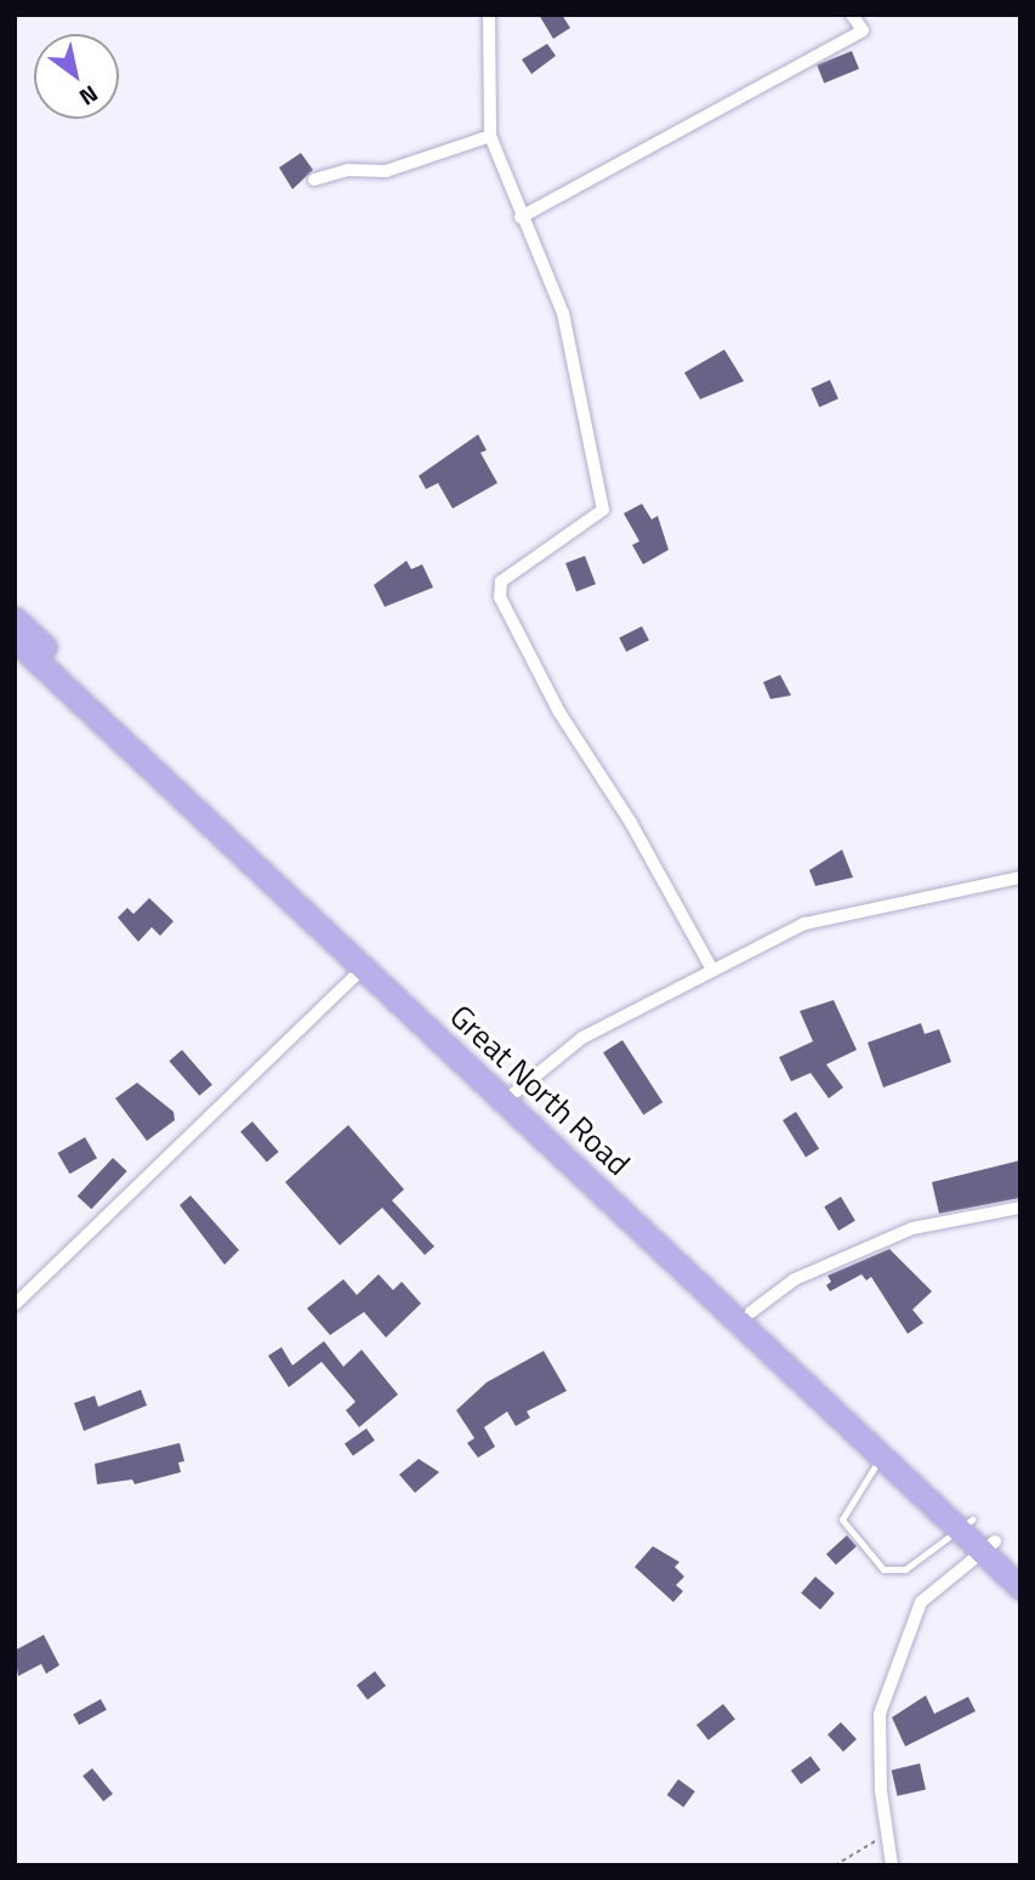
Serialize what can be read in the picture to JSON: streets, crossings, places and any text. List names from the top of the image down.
{
  "streets": {
    "highway": ["Great North Road"]
  },
  "north": "bottom right"
}
